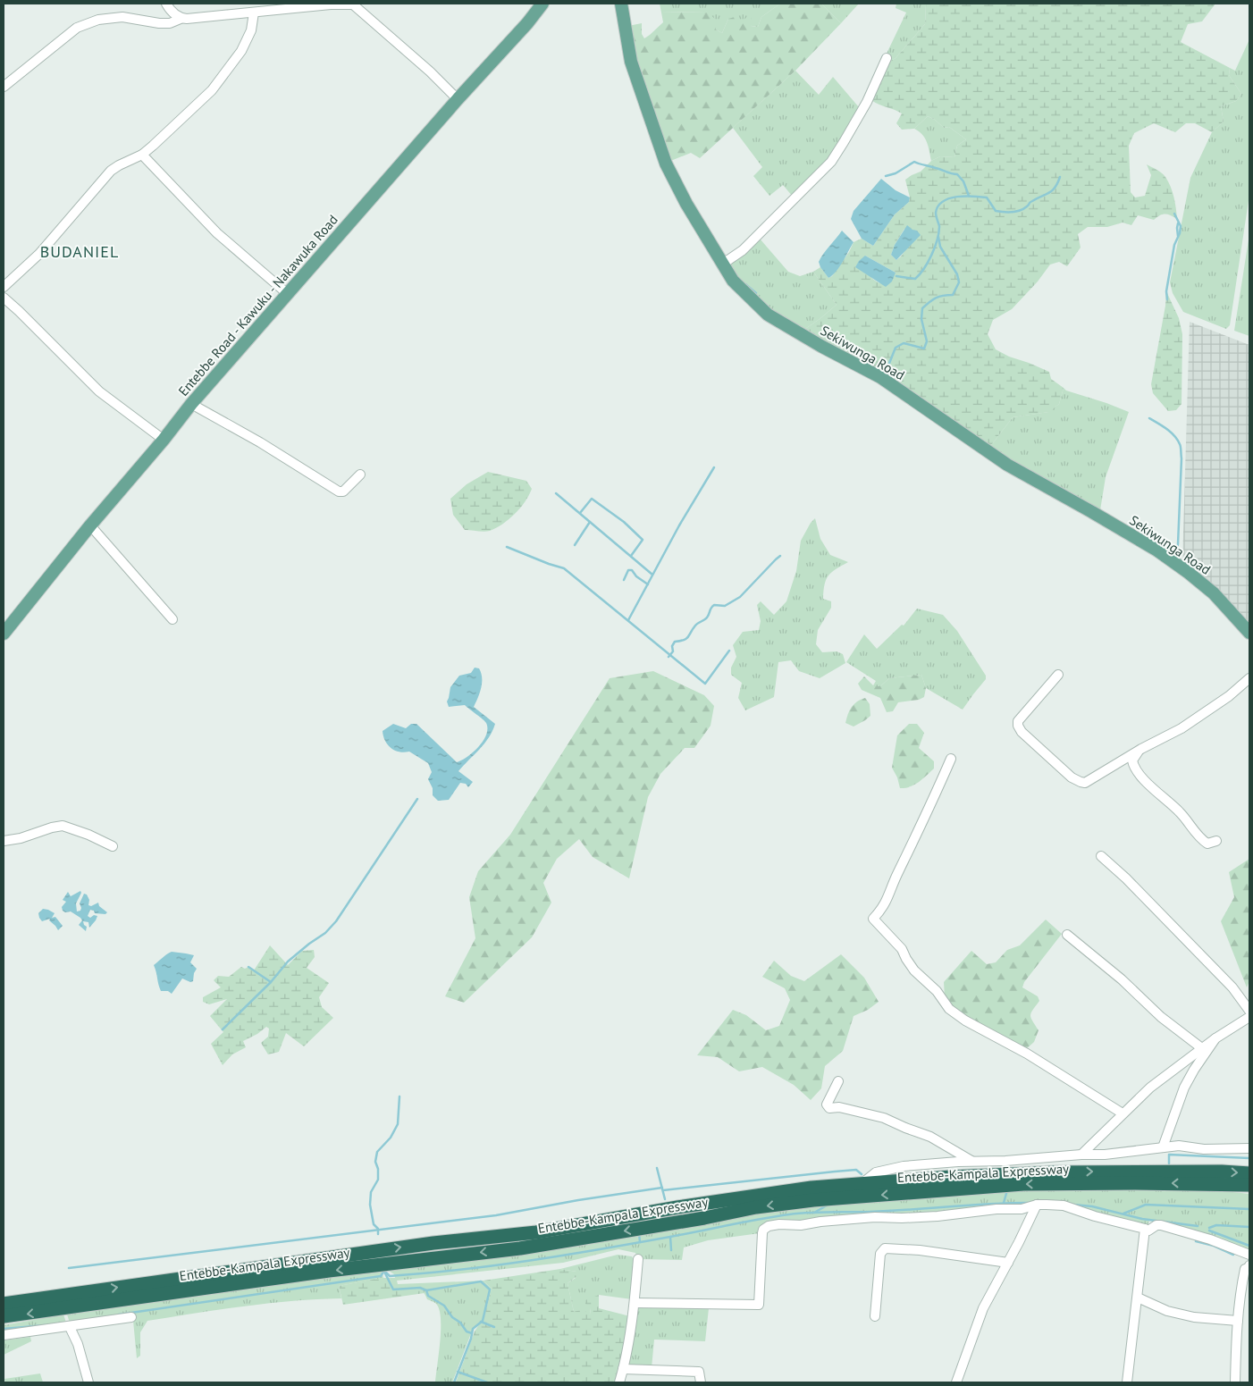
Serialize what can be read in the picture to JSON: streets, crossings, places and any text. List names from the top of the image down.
{
  "streets": {
    "highway": ["Entebbe-Kampala Expressway"],
    "main road": ["Entebbe Road - Kawuku - Nakawuka Road", "Sekiwunga Road"]
  },
  "districts": ["BUDANIEL"]
}
